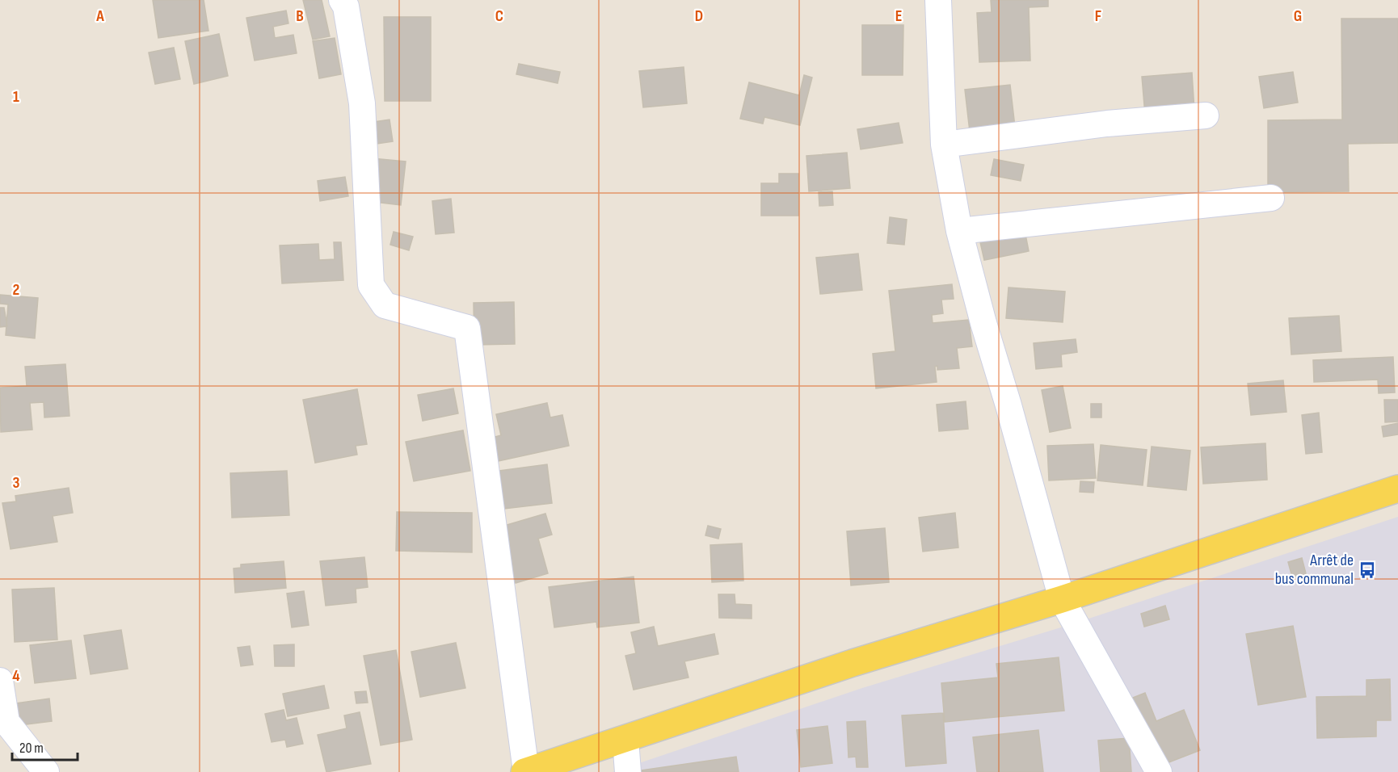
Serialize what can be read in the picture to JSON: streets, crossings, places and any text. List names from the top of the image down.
{
  "places": {
    "bus stop": ["Arrêt de bus communal"]
  },
  "scale_bar": "20 m",
  "grid": {
    "columns": [
      "A",
      "B",
      "C",
      "D",
      "E",
      "F",
      "G"
    ],
    "rows": [
      "1",
      "2",
      "3",
      "4"
    ]
  }
}
